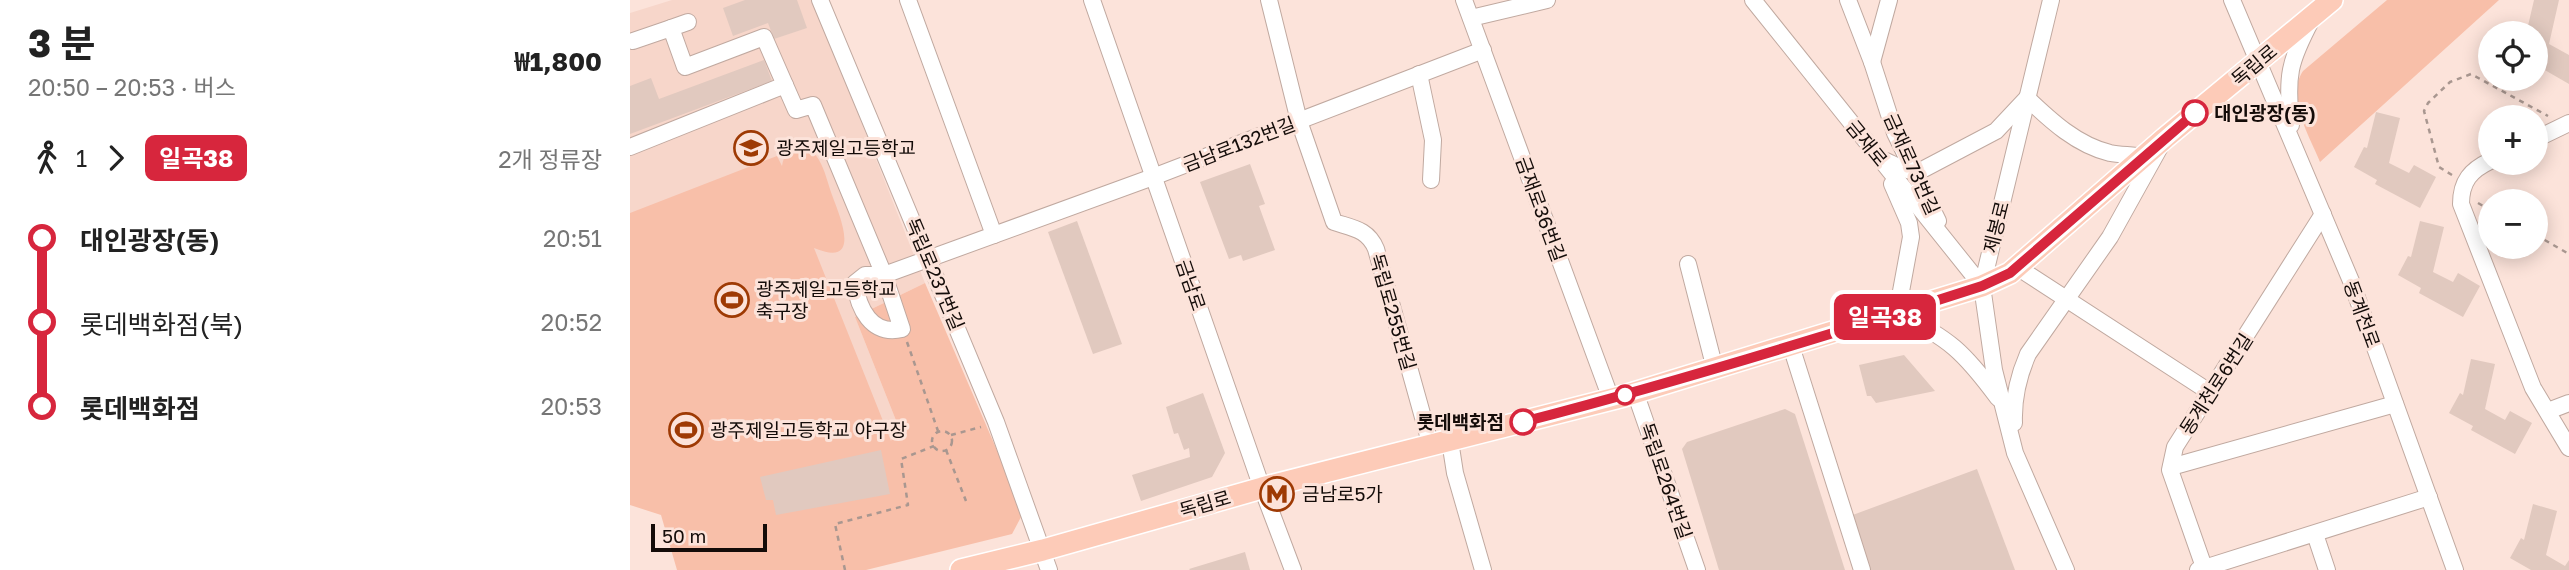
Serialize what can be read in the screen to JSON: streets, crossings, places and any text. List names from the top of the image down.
{
  "streets": {
    "main road": ["독립로"],
    "street": [
      "금재로",
      "금남로132번길",
      "금재로73번길",
      "금재로36번길",
      "제봉로",
      "독립로237번길",
      "금남로",
      "독립로255번길",
      "동계천로",
      "동계천로6번길",
      "독립로264번길"
    ]
  },
  "crossings": [
    ["독립로", "금재로"],
    ["독립로", "금재로36번길"],
    ["독립로", "제봉로"],
    ["독립로", "독립로237번길"],
    ["독립로", "금남로"],
    ["독립로", "독립로255번길"],
    ["독립로", "동계천로"],
    ["독립로", "독립로264번길"],
    ["금재로", "금재로73번길"],
    ["금재로", "제봉로"],
    ["금남로132번길", "금재로36번길"],
    ["금남로132번길", "독립로237번길"],
    ["금남로132번길", "금남로"],
    ["금남로132번길", "독립로255번길"],
    ["동계천로", "동계천로6번길"]
  ],
  "places": {
    "other": ["대인광장(동)", "롯데백화점"],
    "school or university": ["광주제일고등학교"],
    "sports": ["광주제일고등학교 축구장", "광주제일고등학교 야구장"],
    "metro station": ["금남로5가"]
  },
  "lines": ["bus line 일곡38"],
  "scale_bar": "50 m",
  "page": {
    "heading": ["3 분", "20:50 – 20:53 · 버스", "₩1,800"],
    "on_map": "일곡38",
    "map_buttons": ["+", "−"],
    "legs": ["1", "일곡38", "2개 정류장"],
    "list": [
      {
        "name": "대인광장(동)",
        "value": "20:51"
      },
      {
        "name": "롯데백화점(북)",
        "value": "20:52"
      },
      {
        "name": "롯데백화점",
        "value": "20:53"
      }
    ],
    "scale": "50 m"
  }
}
